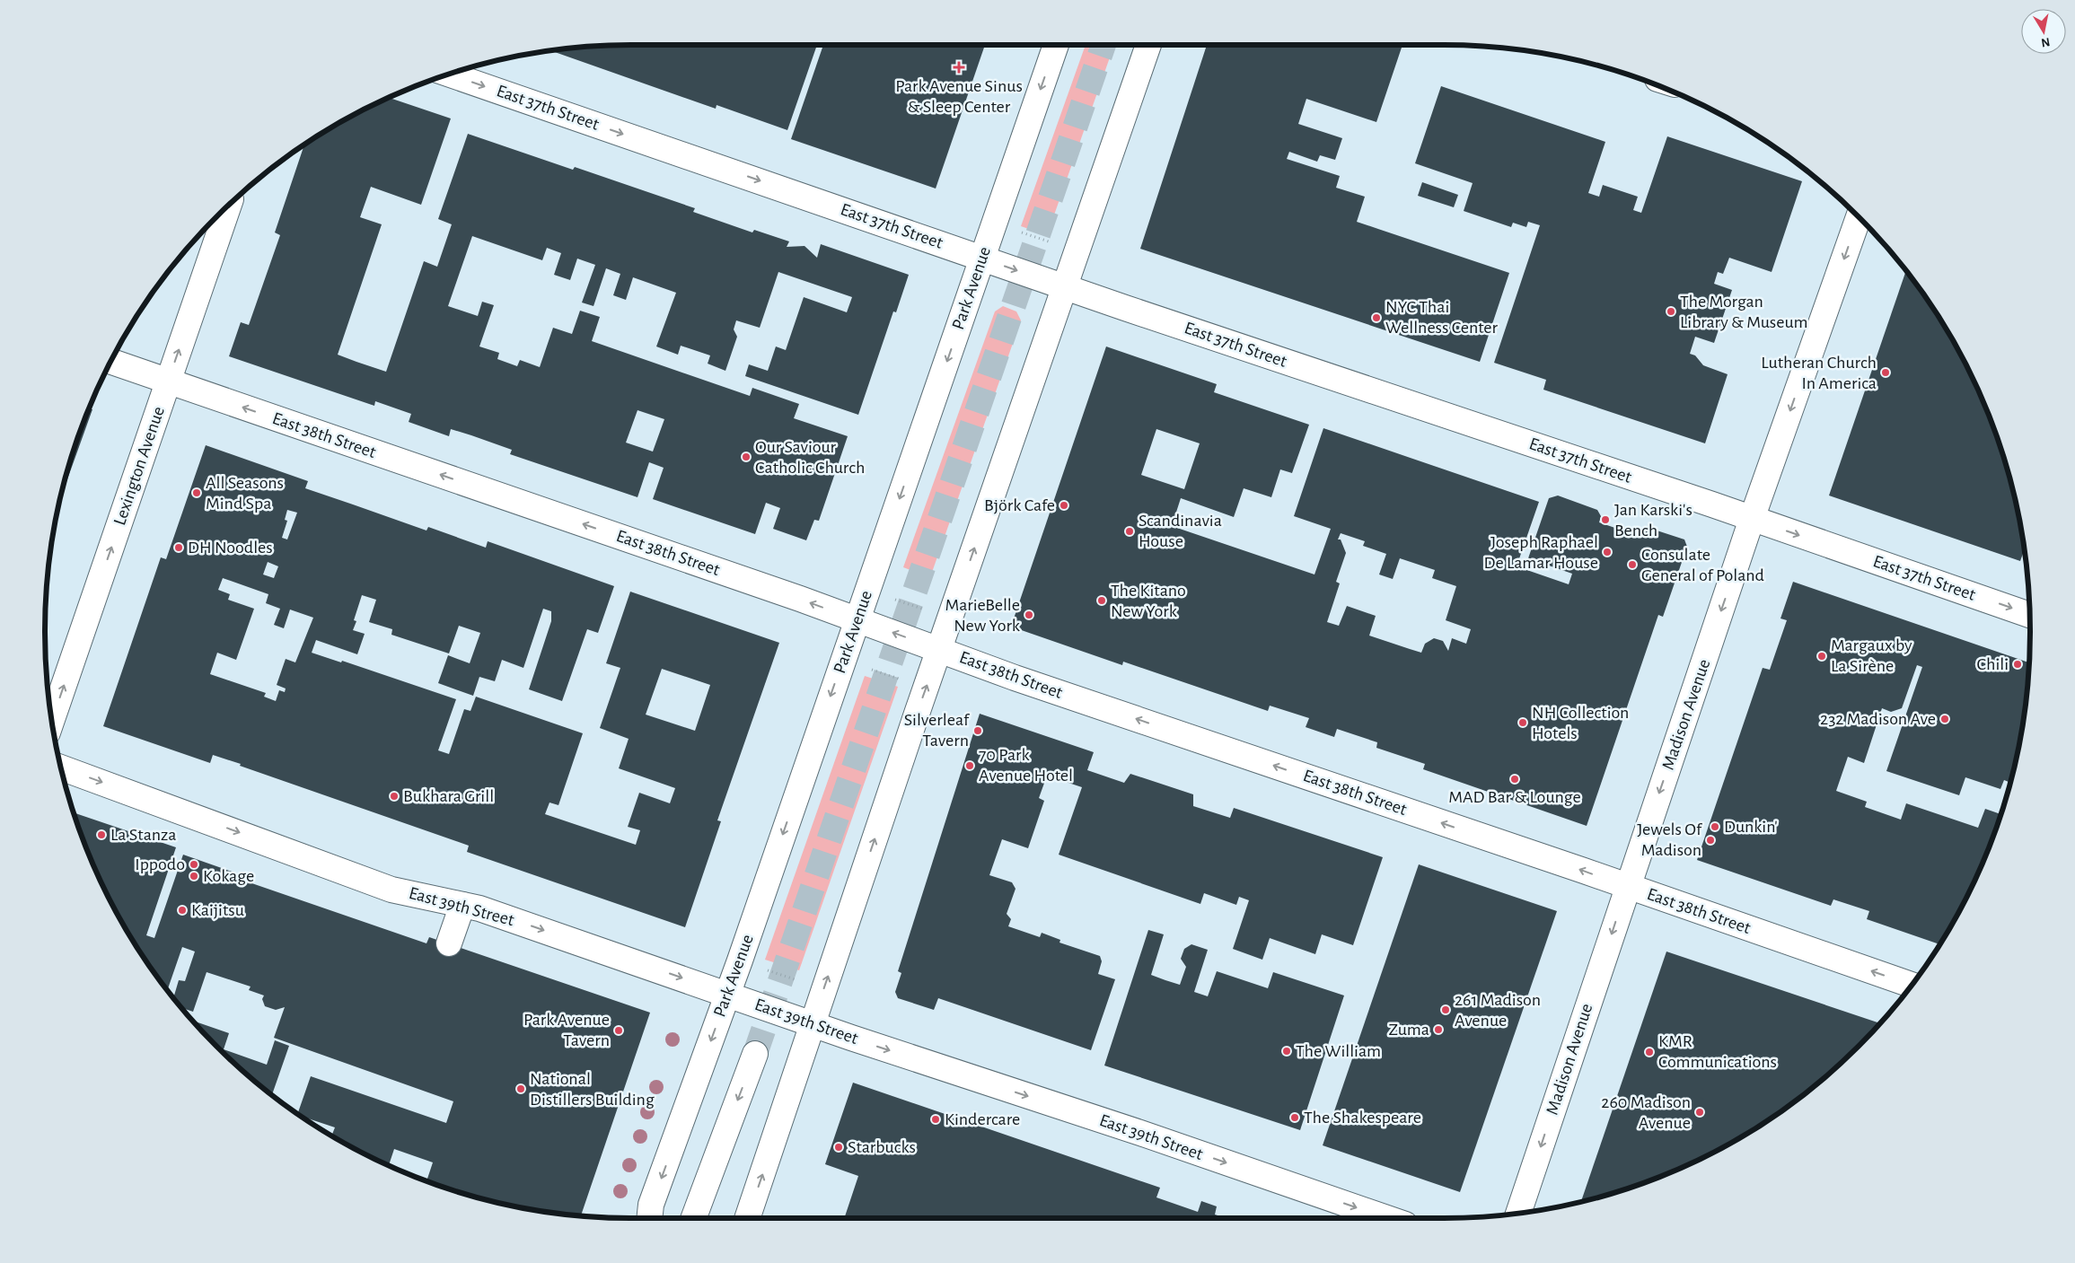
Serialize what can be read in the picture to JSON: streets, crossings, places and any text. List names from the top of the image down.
{
  "streets": {
    "main road": [
      "East 37th Street",
      "Park Avenue",
      "East 38th Street",
      "Lexington Avenue",
      "Madison Avenue",
      "East 39th Street"
    ]
  },
  "crossings": [
    ["East 37th Street", "Park Avenue"],
    ["East 37th Street", "Madison Avenue"],
    ["Park Avenue", "East 38th Street"],
    ["Park Avenue", "East 39th Street"],
    ["East 38th Street", "Lexington Avenue"],
    ["East 38th Street", "Madison Avenue"]
  ],
  "one_way": [
    "East 37th Street",
    "East 38th Street",
    "Lexington Avenue",
    "Madison Avenue",
    "East 39th Street"
  ],
  "places": {
    "health": ["Park Avenue Sinus & Sleep Center"],
    "other": [
      "The Morgan Library & Museum",
      "NYC Thai Wellness Center",
      "Lutheran Church In America",
      "Our Saviour Catholic Church",
      "All Seasons Mind Spa",
      "Björk Cafe",
      "Jan Karski's Bench",
      "Scandinavia House",
      "DH Noodles",
      "Joseph Raphael De Lamar House",
      "Consulate General of Poland",
      "The Kitano New York",
      "MarieBelle New York",
      "Margaux by La Sirène",
      "Chili",
      "232 Madison Ave",
      "NH Collection Hotels",
      "Silverleaf Tavern",
      "70 Park Avenue Hotel",
      "MAD Bar & Lounge",
      "Bukhara Grill",
      "Dunkin'",
      "La Stanza",
      "Jewels Of Madison",
      "Ippodo",
      "Kokage",
      "Kaijitsu",
      "261 Madison Avenue",
      "Zuma",
      "Park Avenue Tavern",
      "The William",
      "KMR Communications",
      "National Distillers Building",
      "260 Madison Avenue",
      "The Shakespeare",
      "Kindercare",
      "Starbucks"
    ]
  },
  "north": "bottom"
}
